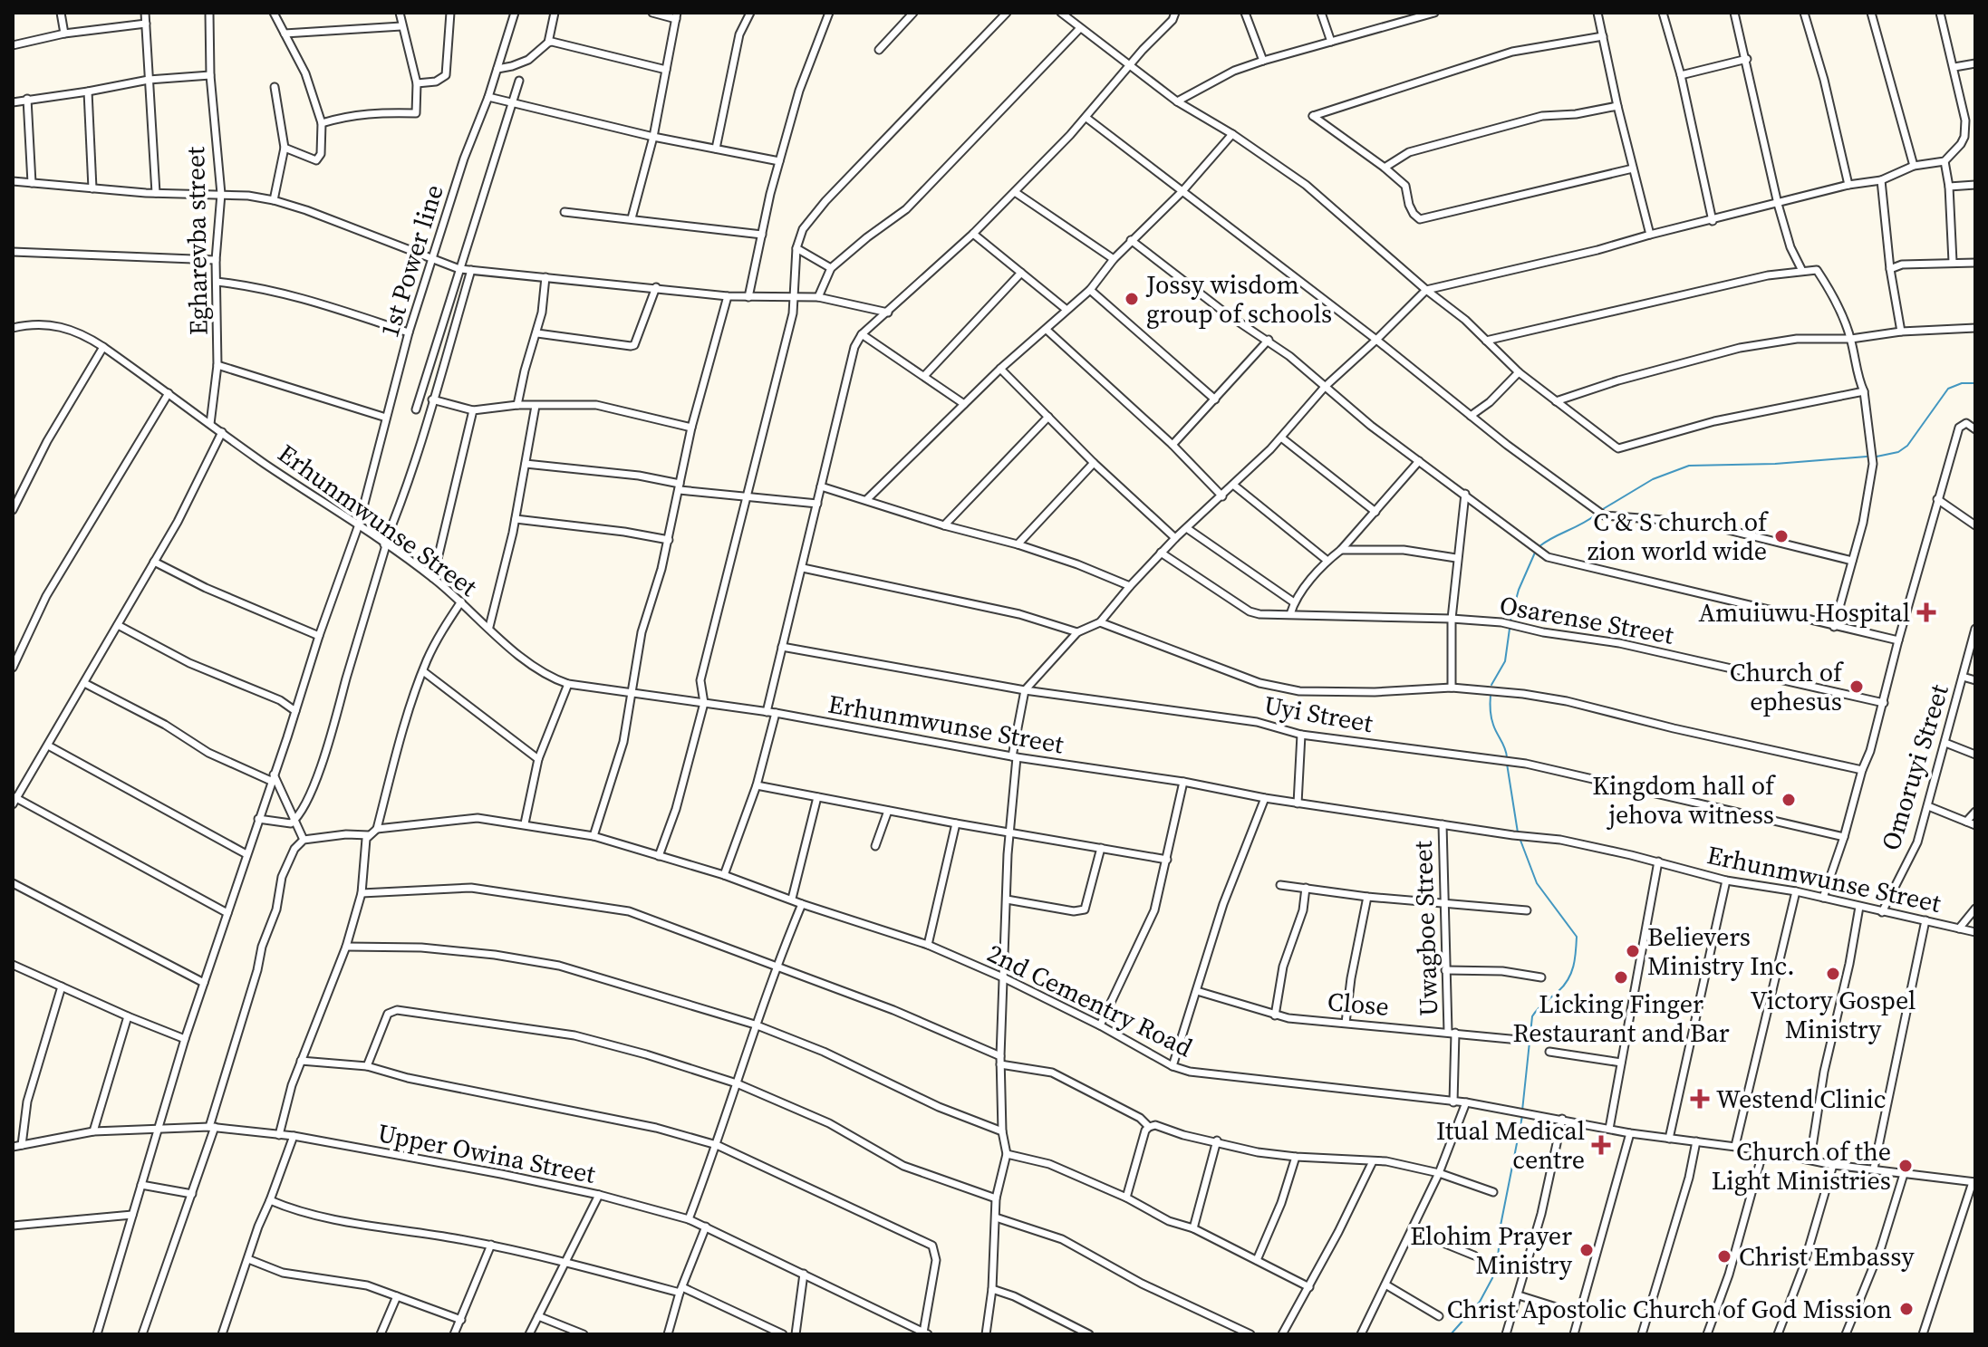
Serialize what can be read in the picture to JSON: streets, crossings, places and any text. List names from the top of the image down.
{
  "streets": {
    "street": [
      "Egharevba street",
      "1st Power line",
      "Erhunmwunse Street",
      "Osarense Street",
      "Uyi Street",
      "Omoruyi Street",
      "Uwagboe Street",
      "2nd Cementry Road",
      "Close",
      "Upper Owina Street"
    ]
  },
  "crossings": [
    ["Egharevba street", "Erhunmwunse Street"],
    ["1st Power line", "Erhunmwunse Street"],
    ["1st Power line", "Upper Owina Street"],
    ["Erhunmwunse Street", "Omoruyi Street"],
    ["Erhunmwunse Street", "Uwagboe Street"],
    ["Uwagboe Street", "2nd Cementry Road"],
    ["Uwagboe Street", "Close"]
  ],
  "places": {
    "other": [
      "Jossy wisdom group of schools",
      "C & S church of zion world wide",
      "Church of ephesus",
      "Kingdom hall of jehova witness",
      "Believers Ministry Inc.",
      "Victory Gospel Ministry",
      "Licking Finger Restaurant and Bar",
      "Church of the Light Ministries",
      "Elohim Prayer Ministry",
      "Christ Embassy",
      "Christ Apostolic Church of God Mission"
    ],
    "health": ["Amuiuwu Hospital", "Westend Clinic", "Itual Medical centre"]
  }
}
